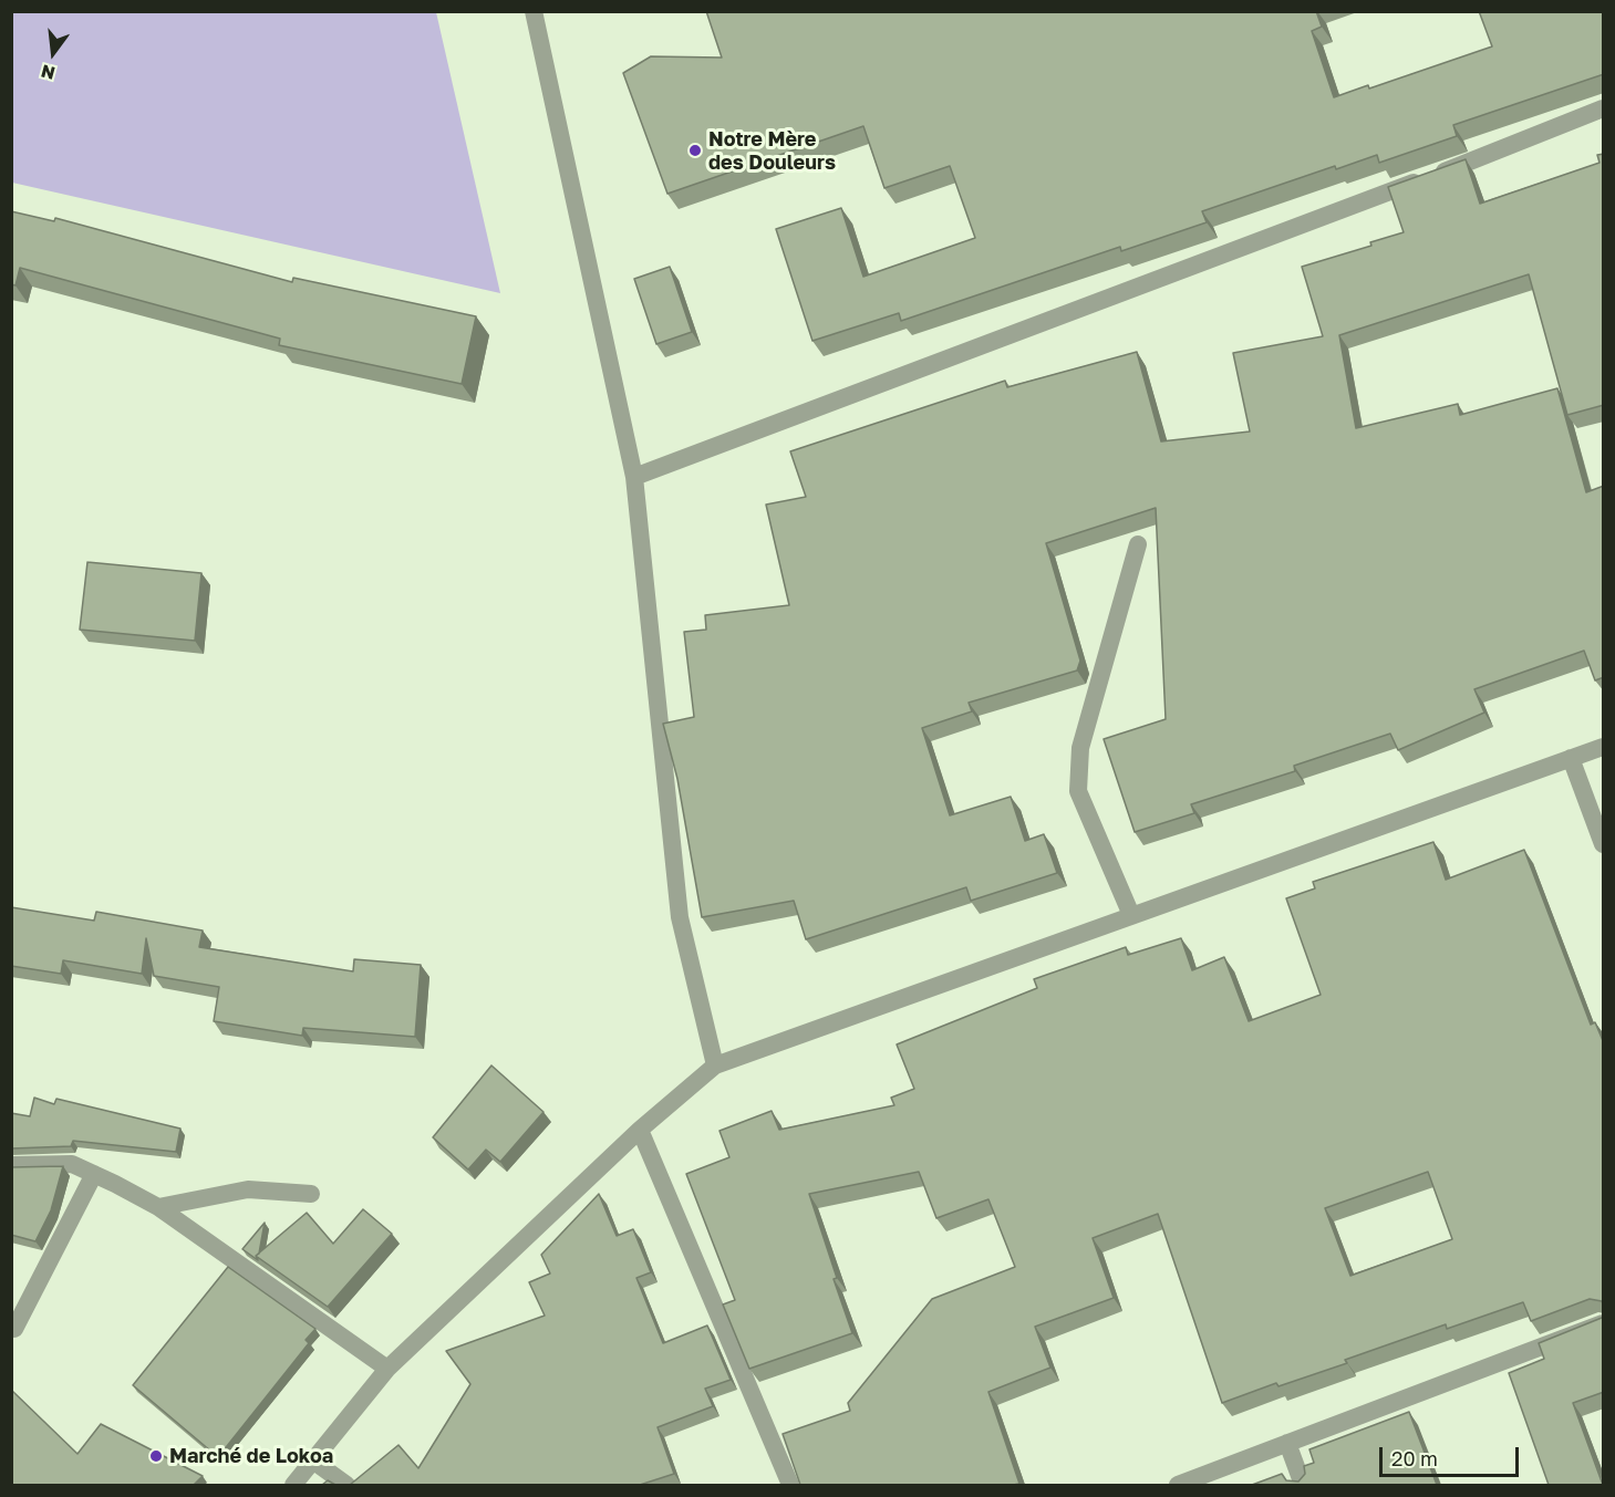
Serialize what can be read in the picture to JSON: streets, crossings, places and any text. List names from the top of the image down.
{
  "places": ["Notre Mère des Douleurs", "Marché de Lokoa"],
  "scale_bar": "20 m",
  "north": "bottom"
}
